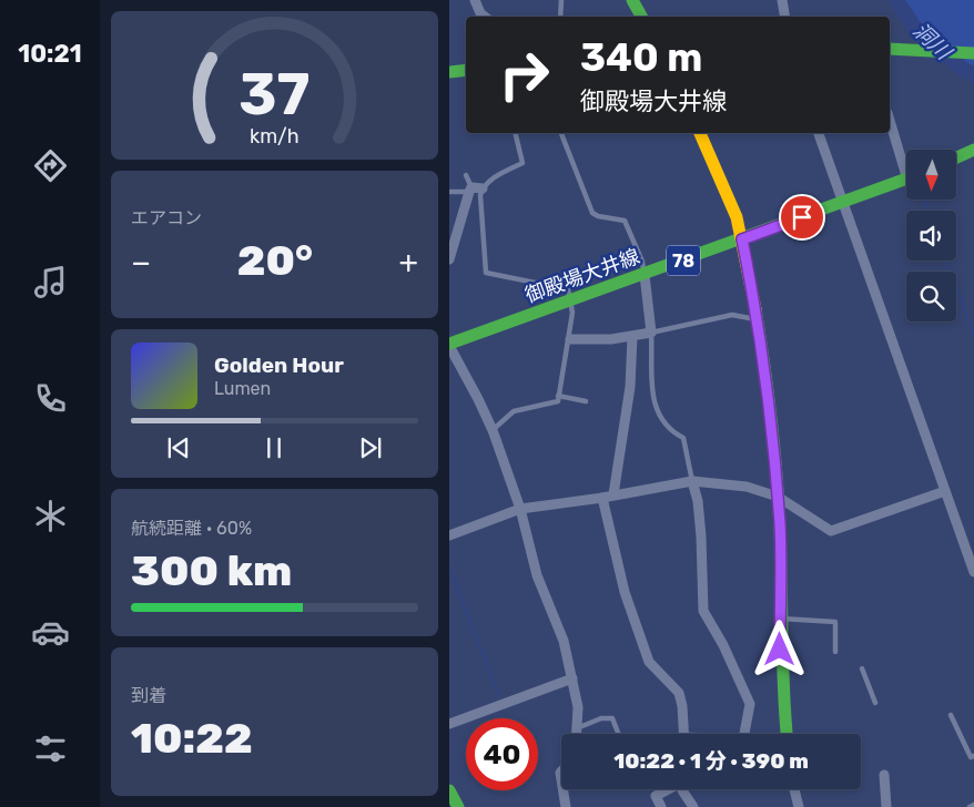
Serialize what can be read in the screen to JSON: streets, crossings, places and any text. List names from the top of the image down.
{
  "streets": {
    "street": ["78", "御殿場大井線"]
  },
  "water": ["洞川"],
  "north": "bottom",
  "page": {
    "tabs": "10:21",
    "turn": ["340 m", "御殿場大井線"],
    "tile": [
      "エアコン",
      ["航続距離 · 60%", "300 km"],
      ["到着", "10:22"]
    ],
    "heat": ["−", "20°", "+"],
    "song": ["Golden Hour", "Lumen"],
    "limit": "40",
    "trip": "10:22 · 1 分 · 390 m",
    "gauge": ["37", "km/h"]
  }
}
